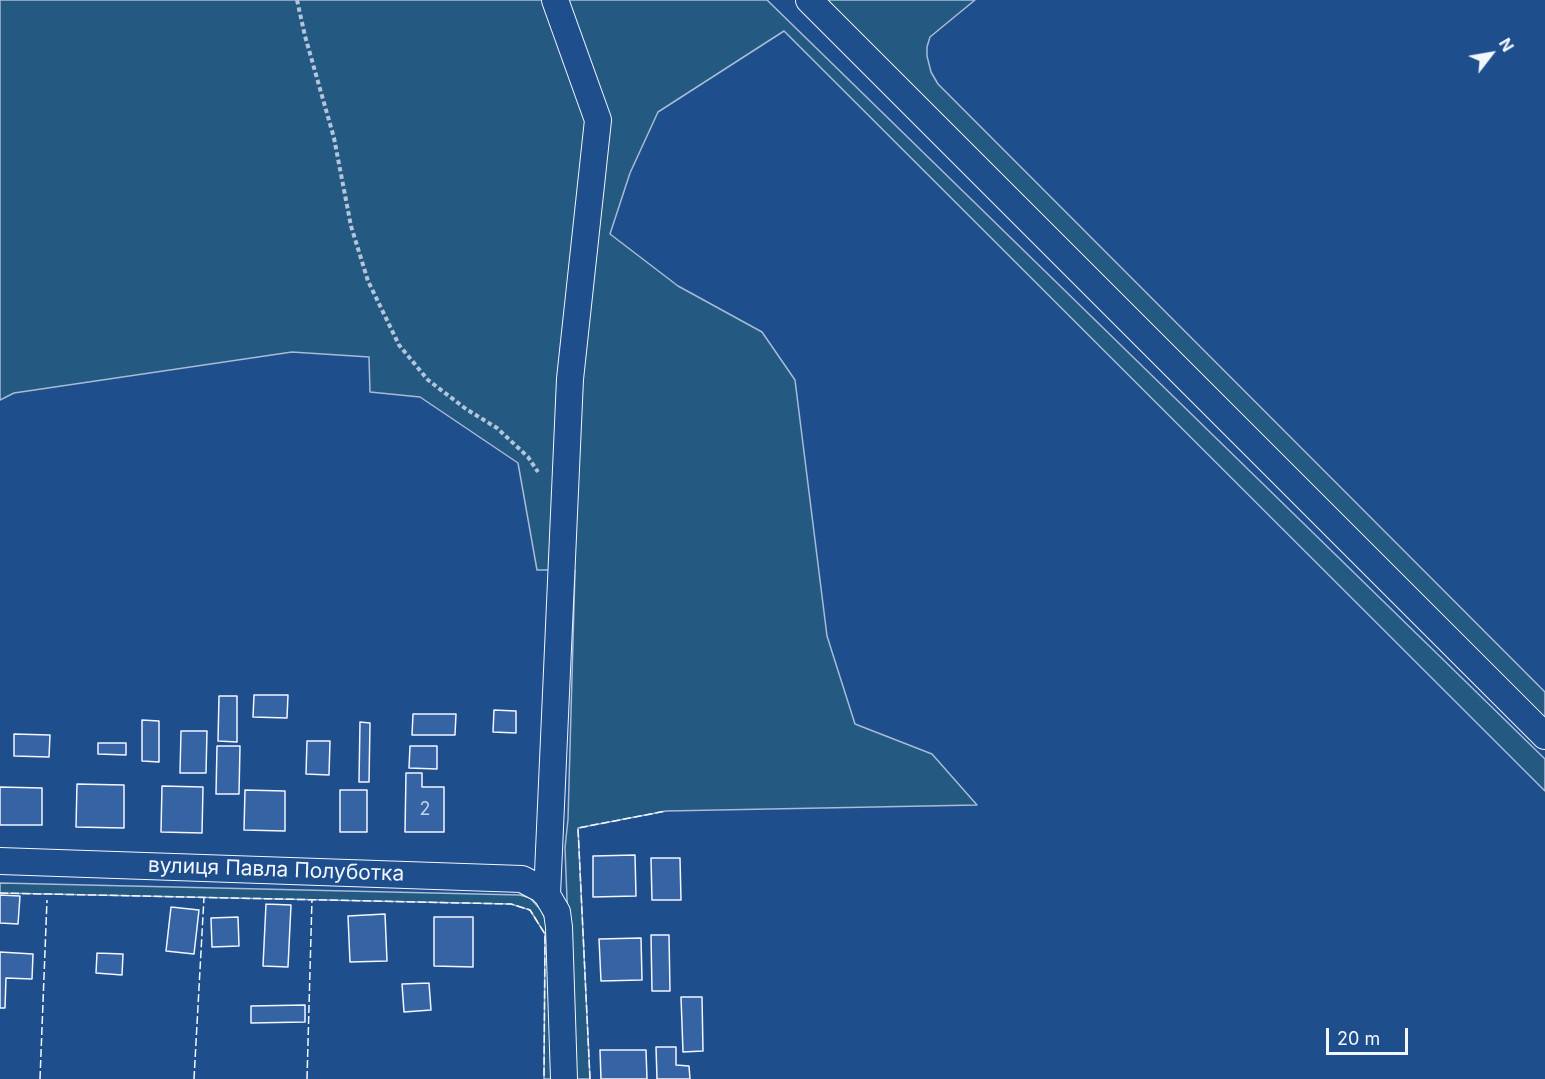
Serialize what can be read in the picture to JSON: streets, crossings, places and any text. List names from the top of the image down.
{
  "streets": {
    "street": ["вулиця Павла Полуботка"]
  },
  "house_numbers": ["2"],
  "scale_bar": "20 m",
  "north": "top right"
}
